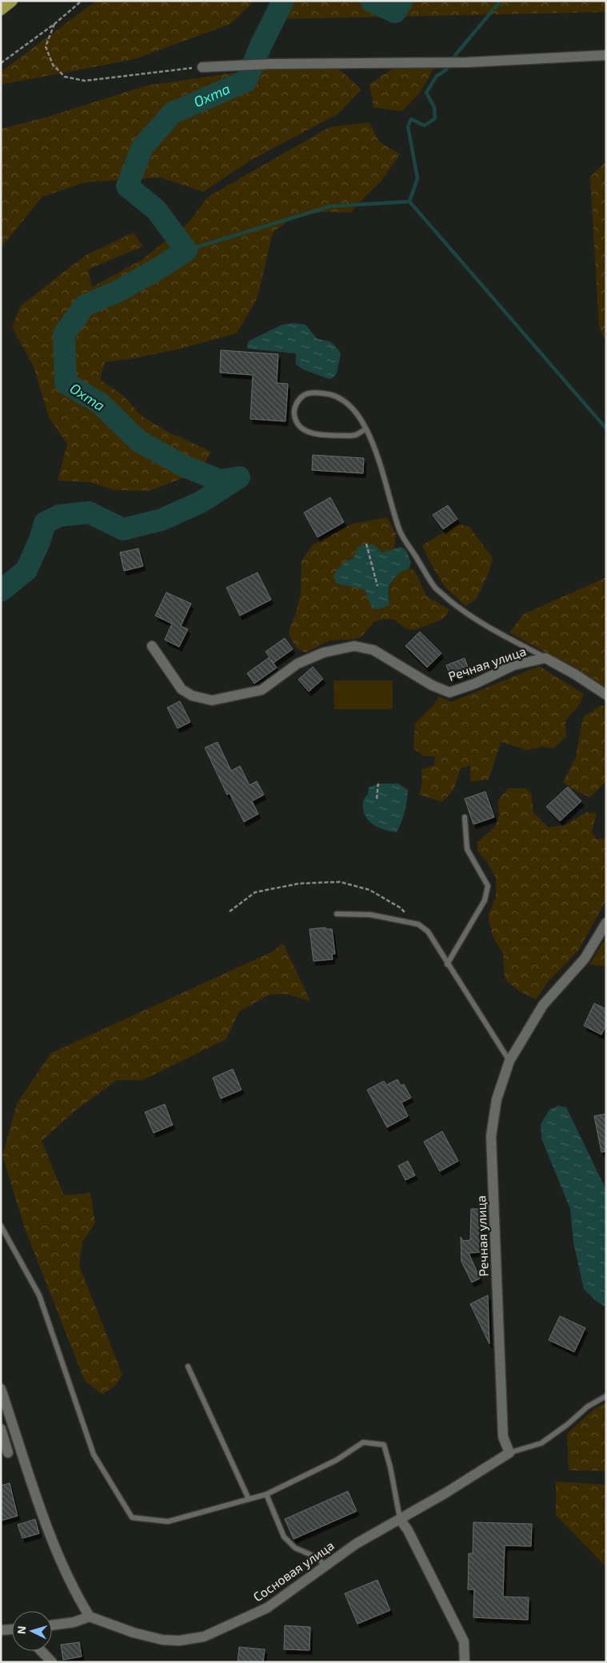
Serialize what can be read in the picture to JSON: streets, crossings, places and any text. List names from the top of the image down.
{
  "streets": {
    "street": ["Речная улица", "Сосновая улица"]
  },
  "water": ["Охта"],
  "north": "left"
}
